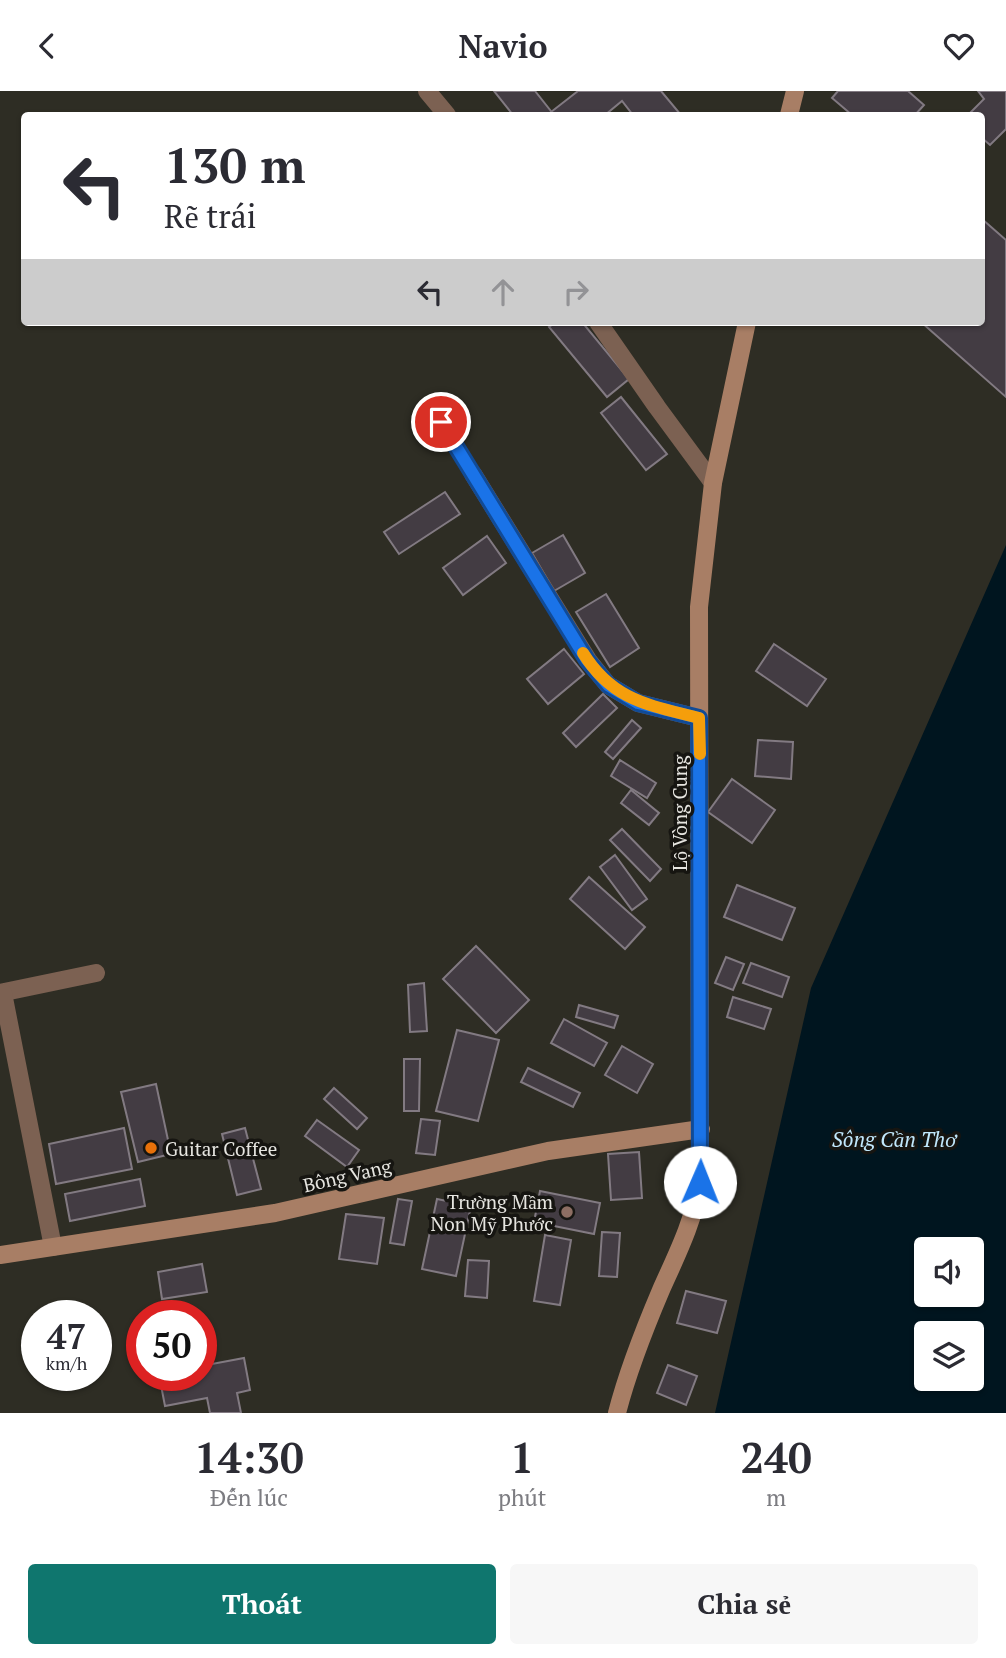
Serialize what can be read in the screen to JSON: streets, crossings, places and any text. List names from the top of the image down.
{
  "streets": {
    "main road": ["Lộ Vòng Cung", "Bông Vang"]
  },
  "crossings": [
    ["Lộ Vòng Cung", "Bông Vang"]
  ],
  "water": ["Sông Cần Thơ"],
  "places": ["Guitar Coffee", "Trường Mầm Non Mỹ Phước"],
  "page": {
    "header": "Navio",
    "turn": ["130 m", "Rẽ trái"],
    "speed": "47 km/h",
    "limit": "50",
    "eta": [
      "14:30",
      "Đến lúc",
      "1",
      "phút",
      "240",
      "m"
    ],
    "buttons": ["Thoát", "Chia sẻ"]
  }
}
